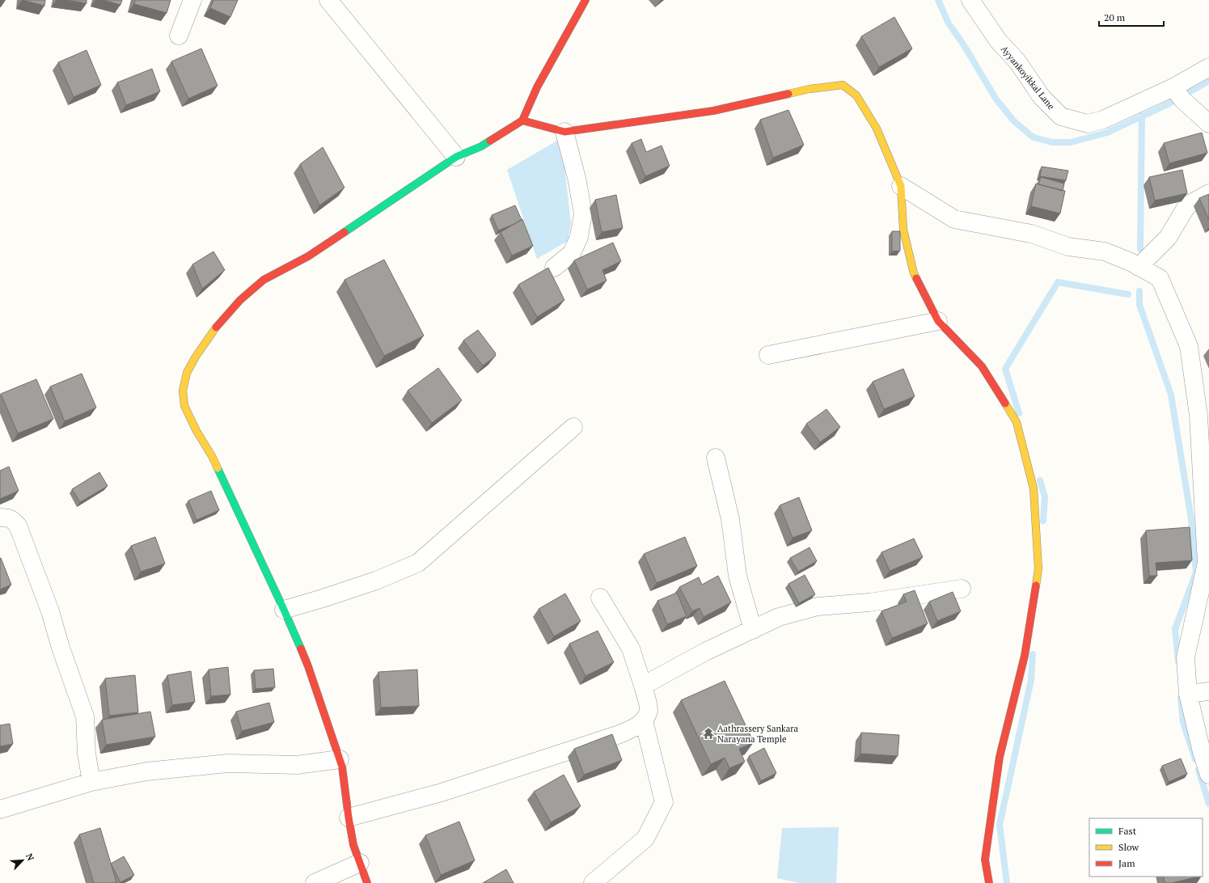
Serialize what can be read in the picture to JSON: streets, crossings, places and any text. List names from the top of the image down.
{
  "streets": {
    "street": ["Ayyankoyikkal Lane"]
  },
  "places": {
    "temple": ["Aathrassery Sankara Narayana Temple"]
  },
  "legend": ["Fast", "Slow", "Jam"],
  "scale_bar": "20 m",
  "north": "top right"
}
